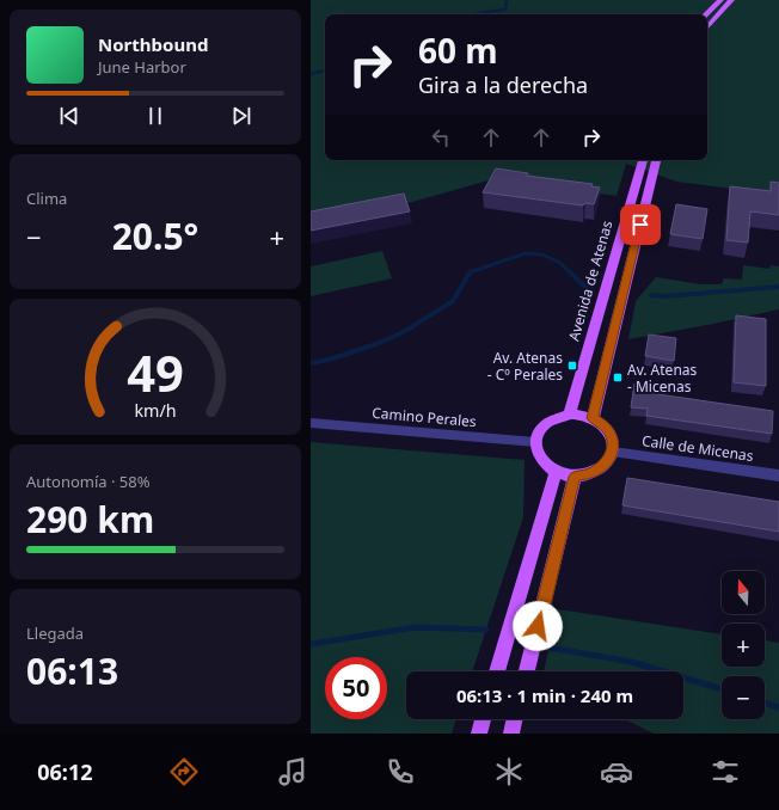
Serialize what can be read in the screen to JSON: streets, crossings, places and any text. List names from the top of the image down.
{
  "streets": {
    "main road": ["Avenida de Atenas"],
    "street": ["Camino Perales", "Calle de Micenas"]
  },
  "crossings": [
    ["Avenida de Atenas", "Camino Perales"],
    ["Avenida de Atenas", "Calle de Micenas"],
    ["Camino Perales", "Calle de Micenas"]
  ],
  "places": {
    "transit": ["Av. Atenas - Cº Perales", "Av. Atenas - Micenas"]
  },
  "north": "top",
  "page": {
    "turn": ["60 m", "Gira a la derecha"],
    "song": ["Northbound", "June Harbor"],
    "tile": [
      "Clima",
      ["Autonomía · 58%", "290 km"],
      ["Llegada", "06:13"]
    ],
    "heat": ["−", "20.5°", "+"],
    "map_buttons": ["+", "−"],
    "limit": "50",
    "trip": "06:13 · 1 min · 240 m",
    "tabs": "06:12",
    "gauge": ["49", "km/h"]
  }
}
